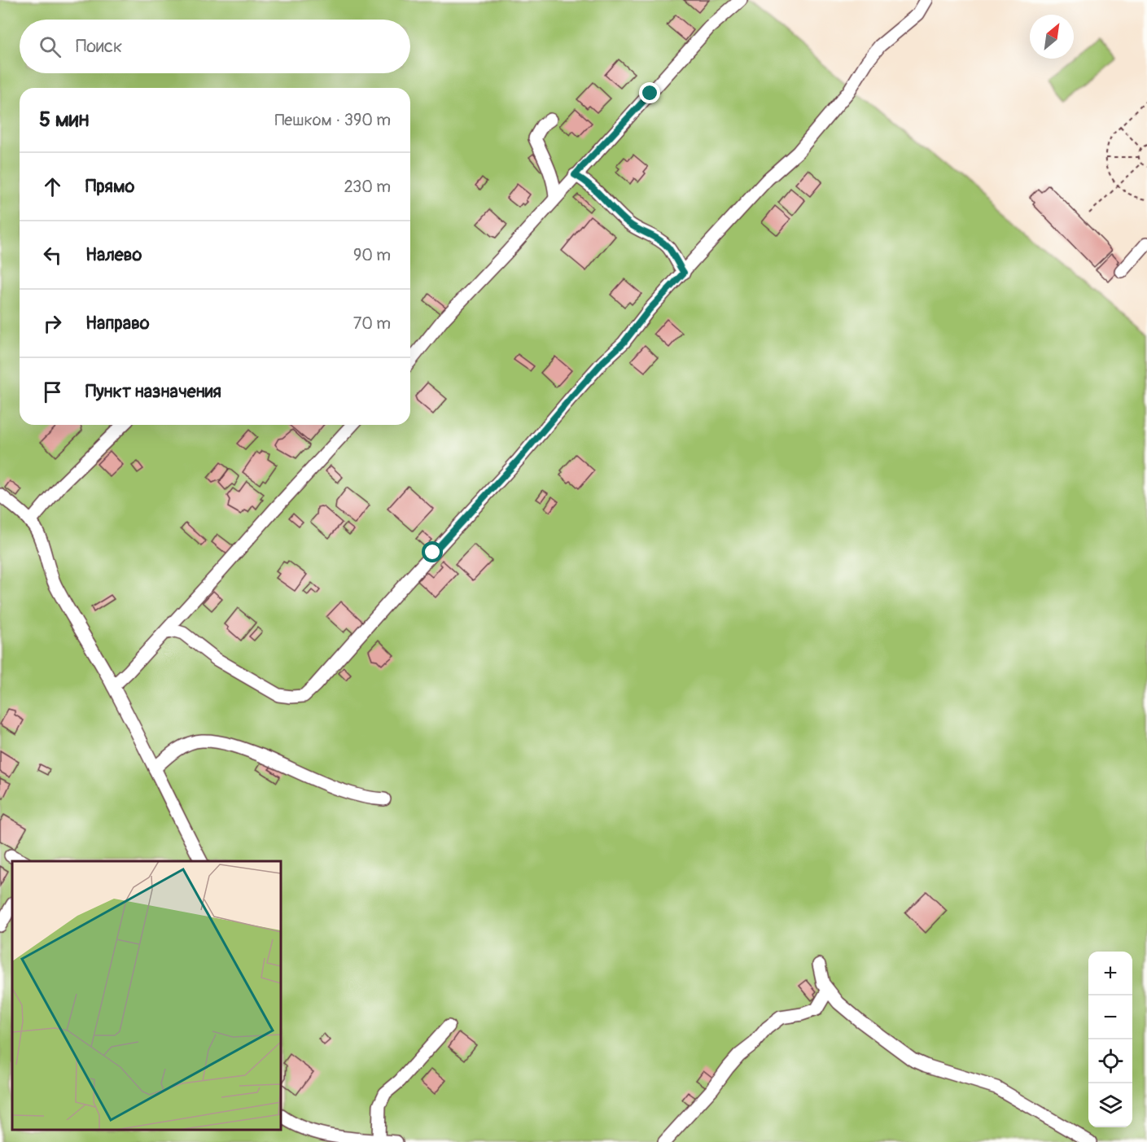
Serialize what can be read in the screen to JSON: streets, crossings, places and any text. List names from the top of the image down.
{
  "north": "top right",
  "page": {
    "search": "Поиск",
    "heading": ["5 мин", "Пешком · 390 m"],
    "list": [
      ["Прямо", "230 m"],
      ["Налево", "90 m"],
      ["Направо", "70 m"],
      "Пункт назначения"
    ],
    "map_buttons": ["+", "−"]
  }
}
